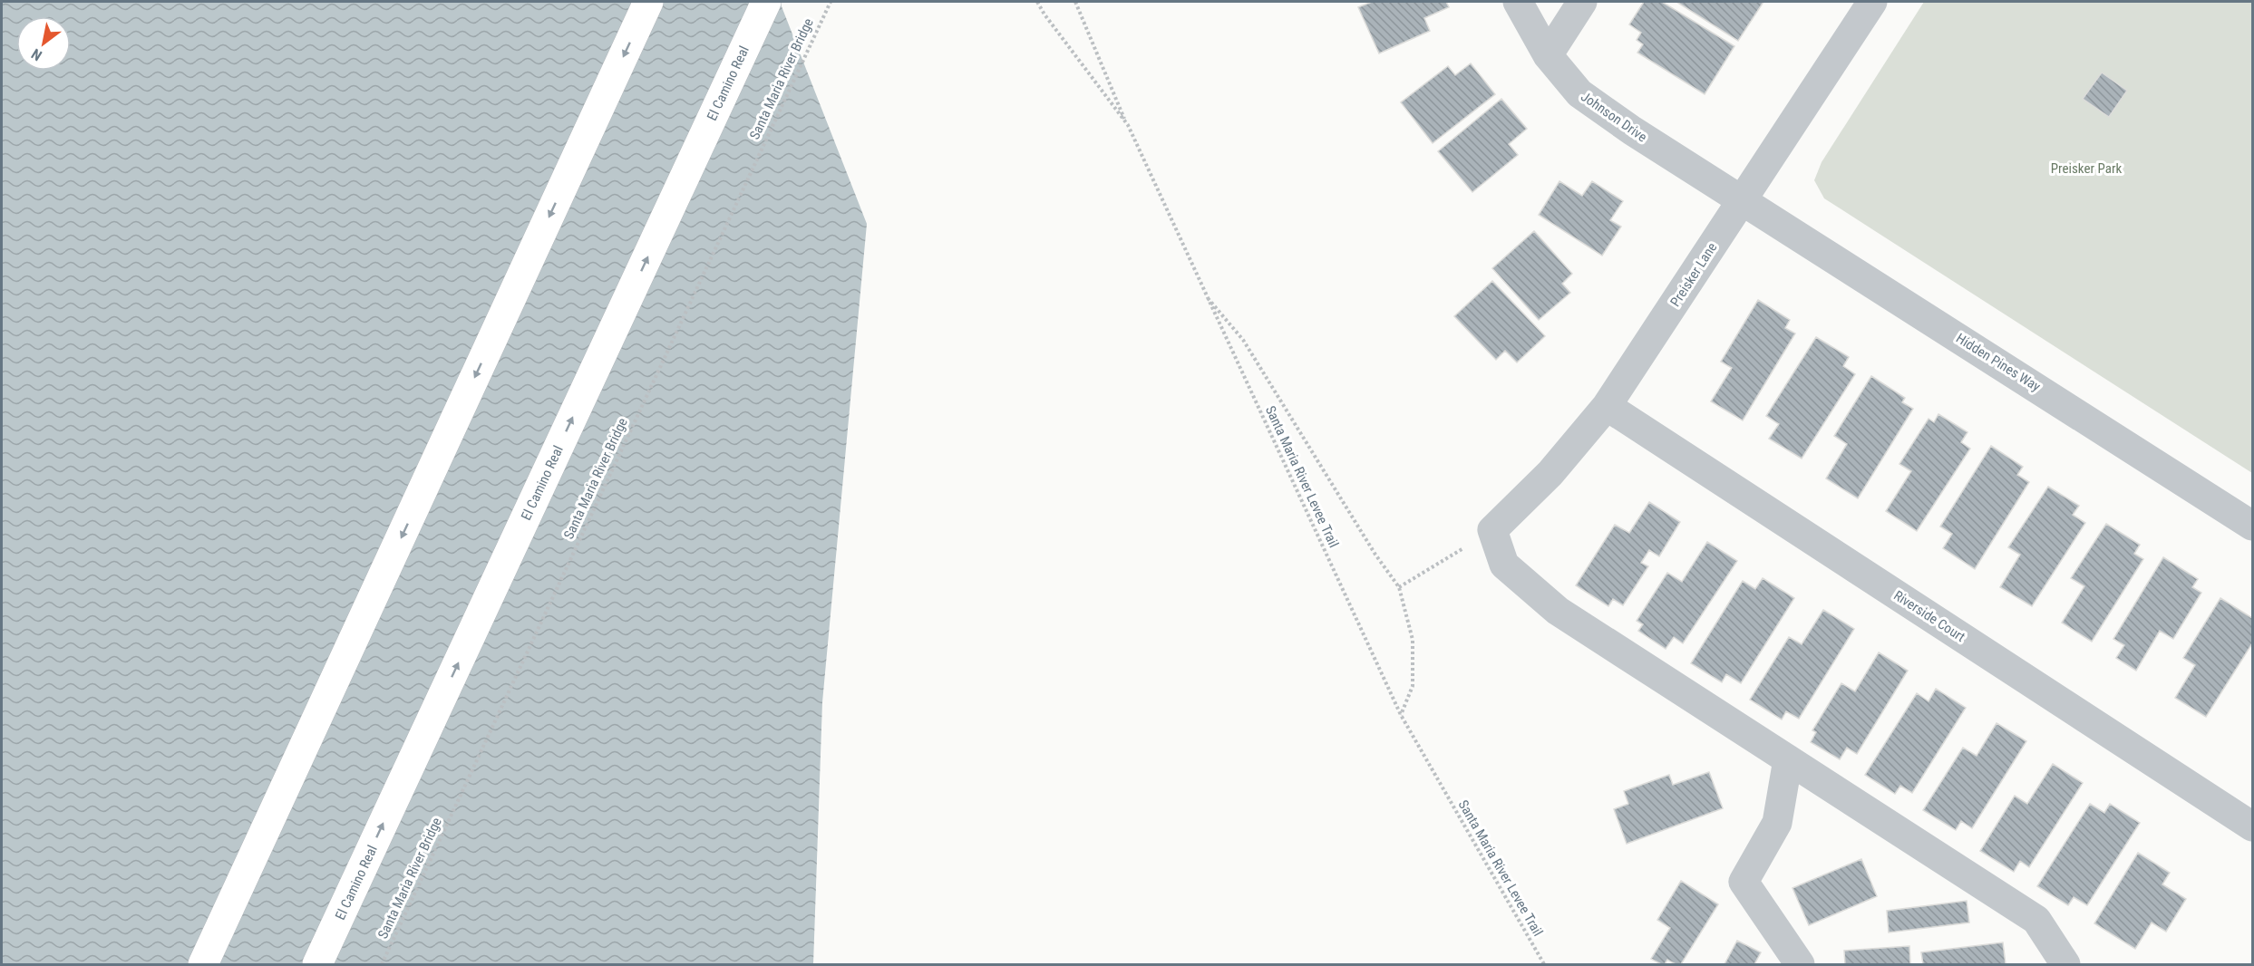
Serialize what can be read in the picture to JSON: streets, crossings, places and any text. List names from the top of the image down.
{
  "streets": {
    "highway": ["El Camino Real"],
    "street": [
      "Johnson Drive",
      "Preisker Lane",
      "Hidden Pines Way",
      "Riverside Court"
    ],
    "path": ["Santa Maria River Bridge", "Santa Maria River Levee Trail"]
  },
  "crossings": [
    ["Johnson Drive", "Preisker Lane"],
    ["Johnson Drive", "Hidden Pines Way"],
    ["Preisker Lane", "Hidden Pines Way"],
    ["Preisker Lane", "Riverside Court"]
  ],
  "parks": ["Preisker Park"],
  "north": "bottom left"
}
